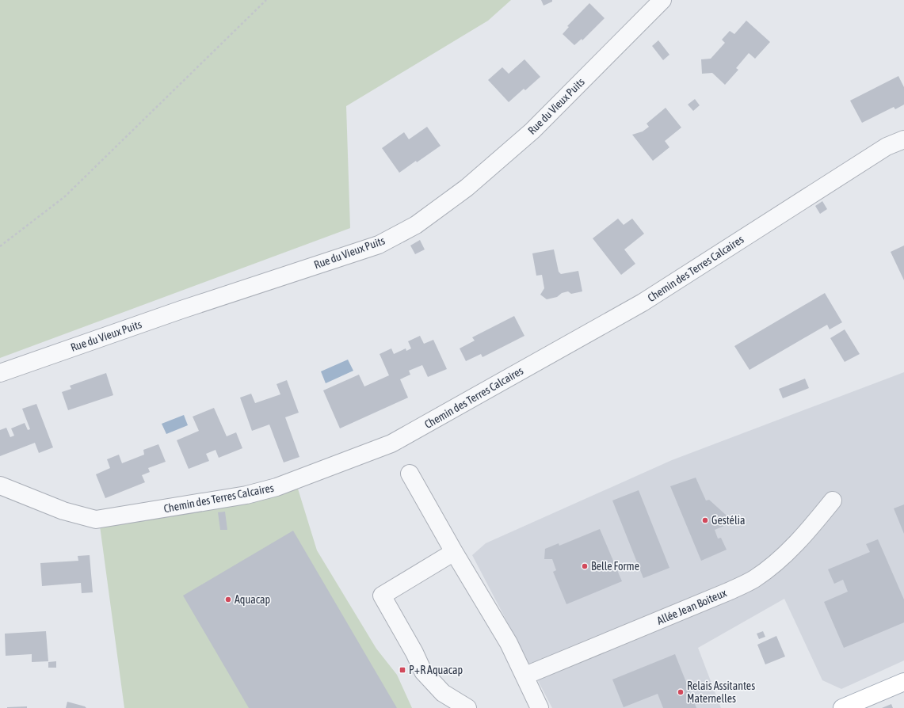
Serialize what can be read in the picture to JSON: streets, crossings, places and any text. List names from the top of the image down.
{
  "streets": {
    "street": ["Rue du Vieux Puits", "Chemin des Terres Calcaires", "Allée Jean Boiteux"]
  },
  "places": {
    "other": [
      "Gestélia",
      "Belle Forme",
      "Aquacap",
      "Relais Assitantes Maternelles"
    ],
    "transit": ["P+R Aquacap"]
  }
}
